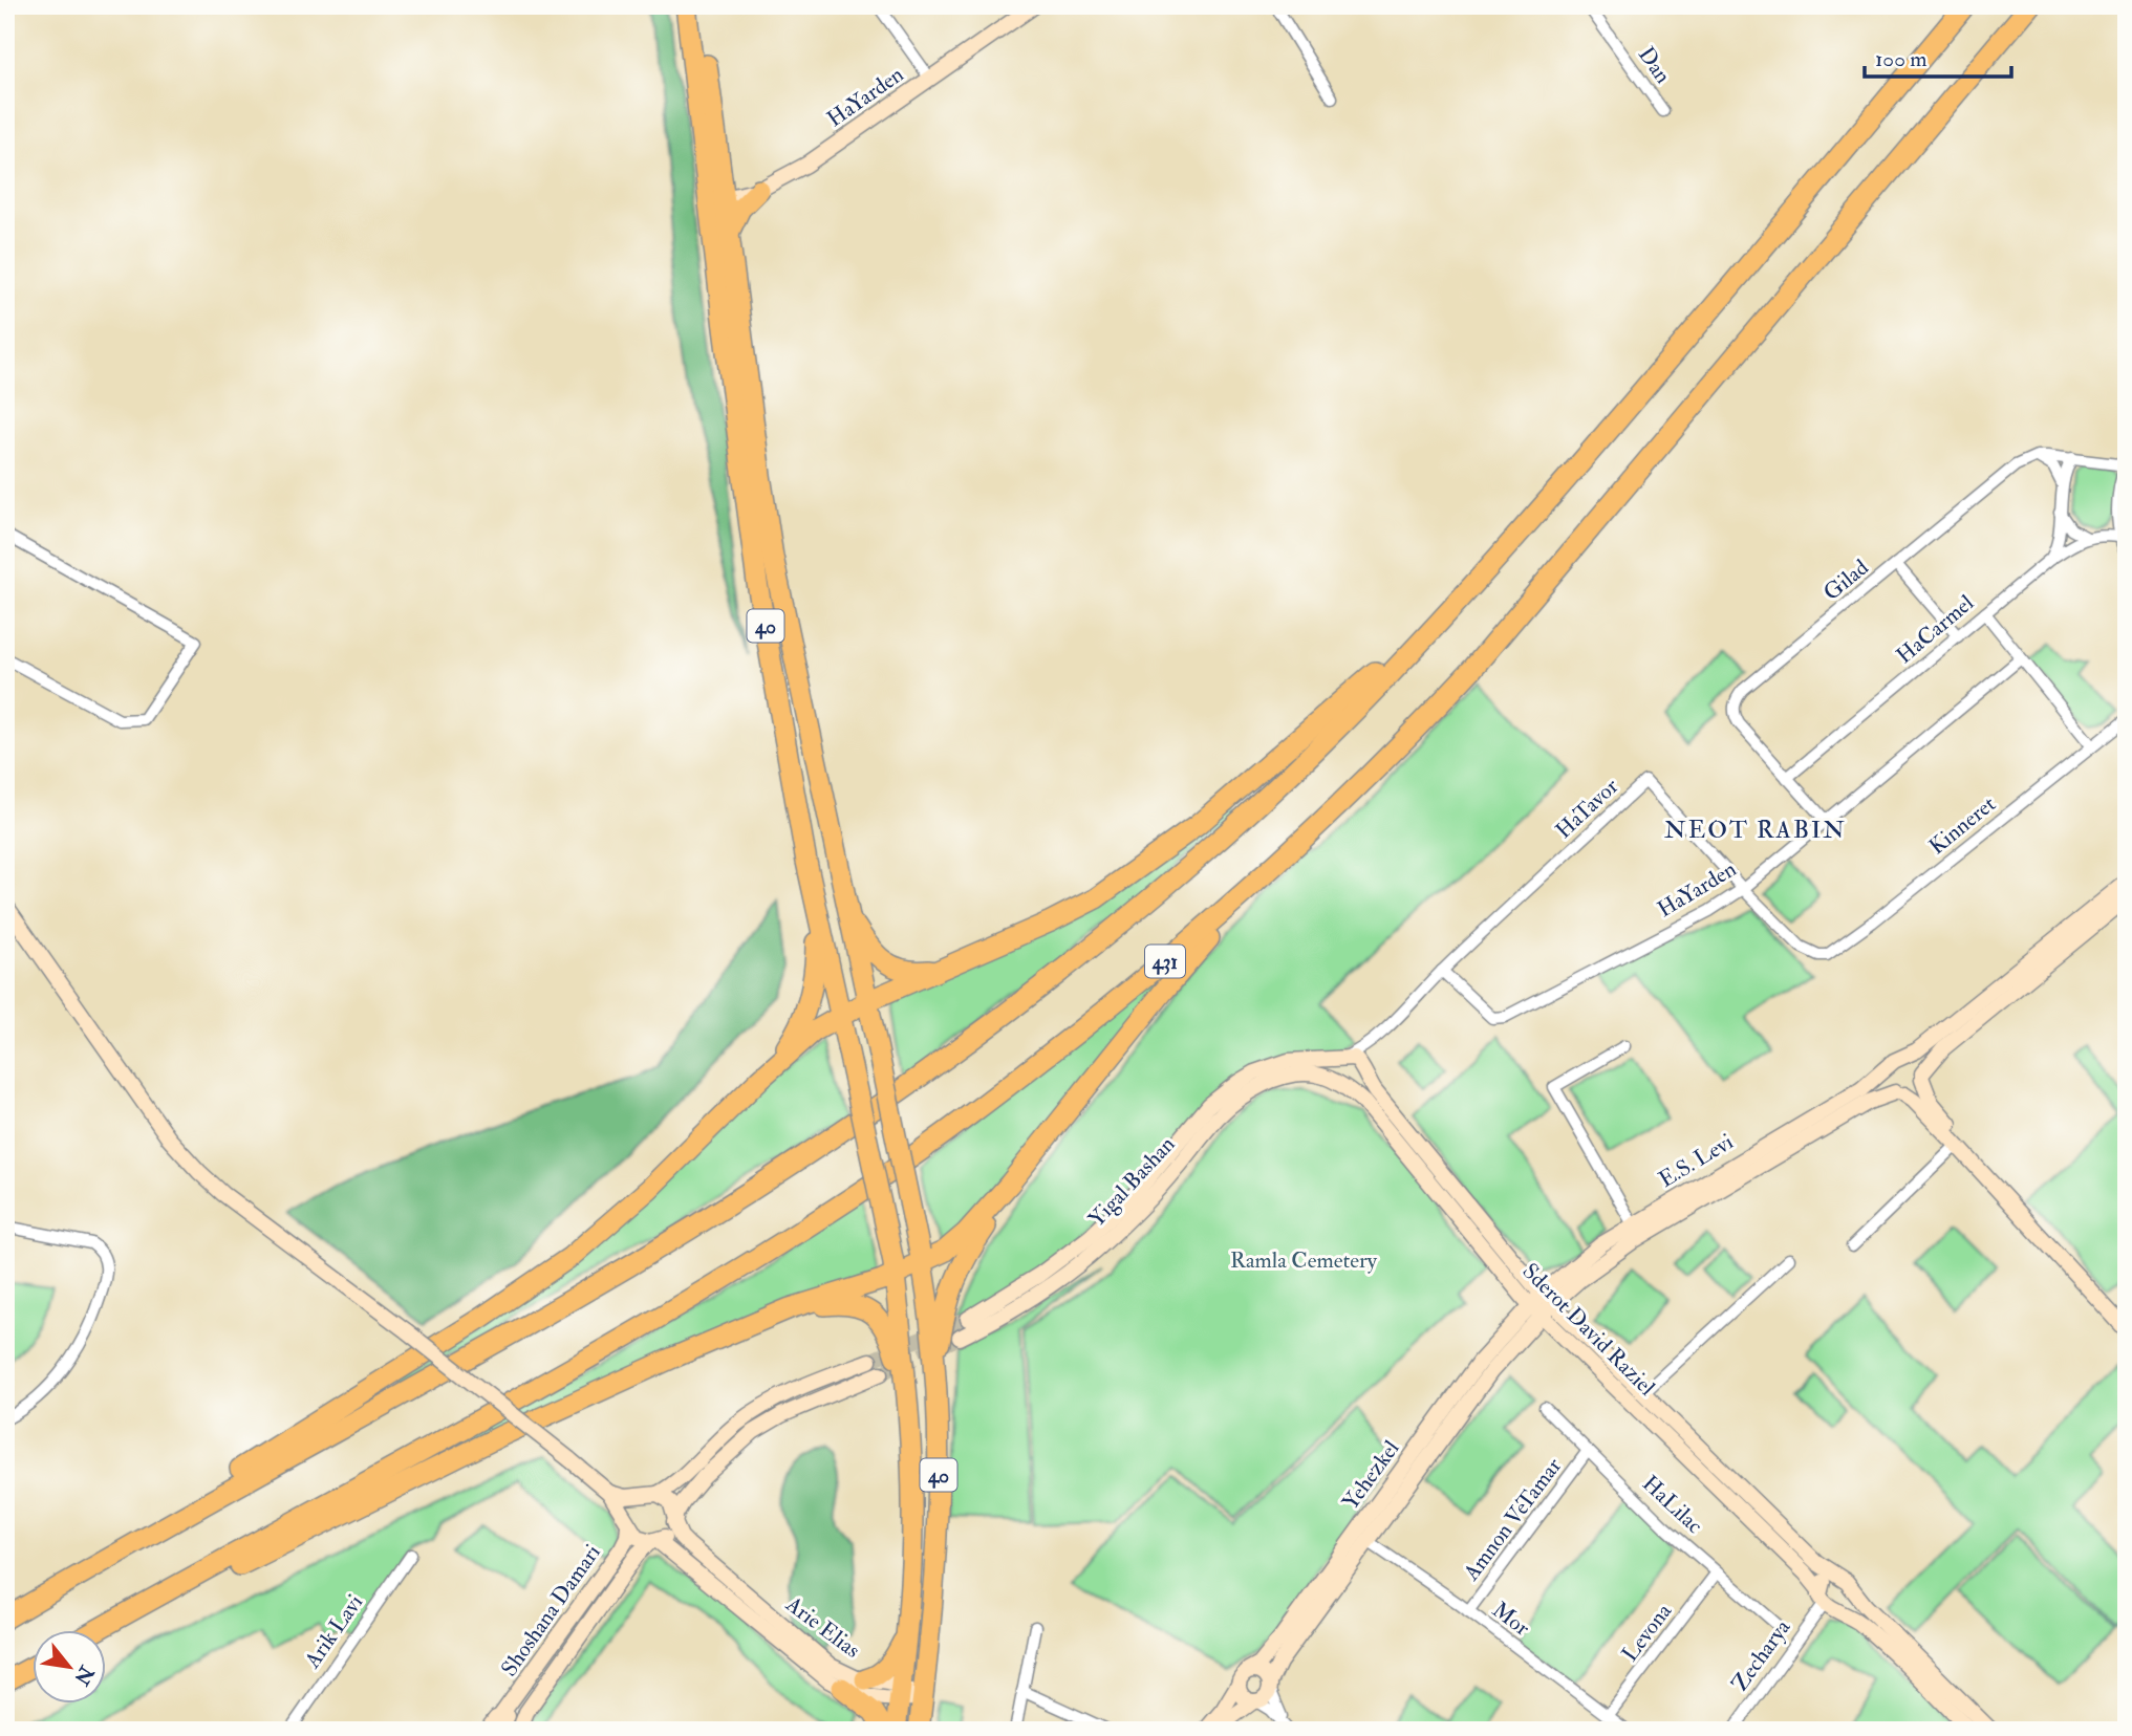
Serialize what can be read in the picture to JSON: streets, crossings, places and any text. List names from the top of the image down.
{
  "streets": {
    "highway": ["40", "431"],
    "main road": [
      "HaYarden",
      "E.S. Levi",
      "Yigal Bashan",
      "Sderot David Raziel",
      "Yehezkel",
      "Shoshana Damari",
      "Arie Elias"
    ],
    "street": [
      "Dan",
      "Gilad",
      "HaCarmel",
      "HaTavor",
      "Kinneret",
      "HaLilac",
      "Amnon VeTamar",
      "Mor",
      "Arik Lavi",
      "Levona",
      "Zecharya"
    ]
  },
  "crossings": [
    ["HaYarden", "Gilad"],
    ["HaYarden", "40"],
    ["HaYarden", "HaTavor"],
    ["Gilad", "HaCarmel"],
    ["40", "Arie Elias"],
    ["HaTavor", "Kinneret"],
    ["HaTavor", "Yigal Bashan"],
    ["HaTavor", "Sderot David Raziel"],
    ["E.S. Levi", "Sderot David Raziel"],
    ["E.S. Levi", "Yehezkel"],
    ["Yigal Bashan", "Sderot David Raziel"],
    ["Sderot David Raziel", "Yehezkel"],
    ["Sderot David Raziel", "Zecharya"],
    ["Yehezkel", "Mor"],
    ["HaLilac", "Amnon VeTamar"],
    ["HaLilac", "Levona"],
    ["Amnon VeTamar", "Mor"],
    ["Shoshana Damari", "Arie Elias"],
    ["Mor", "Levona"]
  ],
  "districts": ["NEOT RABIN"],
  "parks": ["Ramla Cemetery"],
  "scale_bar": "100 m",
  "north": "bottom right"
}
